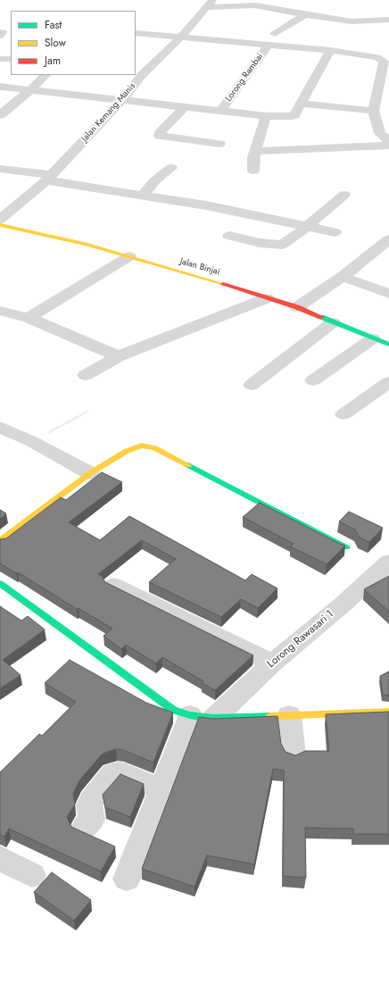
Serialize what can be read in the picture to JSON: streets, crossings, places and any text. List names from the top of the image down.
{
  "streets": {
    "street": [
      "Lorong Rambai",
      "Jalan Kemang Manis",
      "Jalan Binjai",
      "Lorong Rawasari 1"
    ]
  },
  "legend": ["Fast", "Slow", "Jam"]
}
